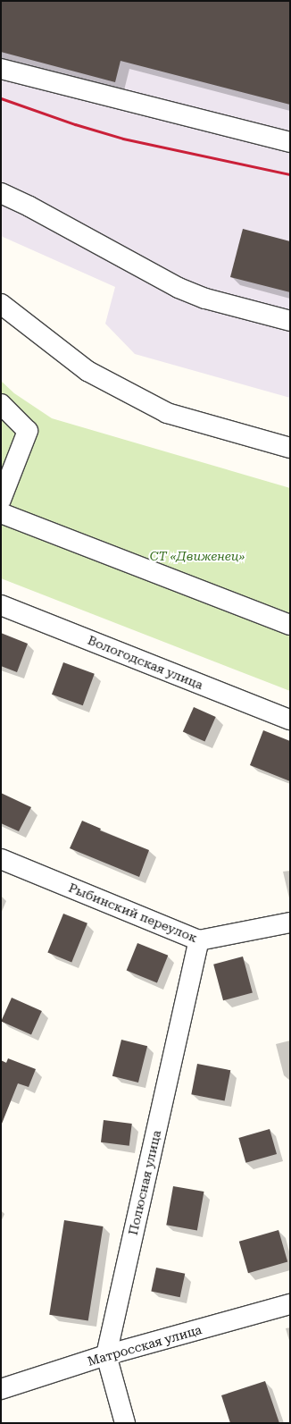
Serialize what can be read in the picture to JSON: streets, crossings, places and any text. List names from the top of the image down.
{
  "streets": {
    "street": [
      "Вологодская улица",
      "Рыбинский переулок",
      "Полюсная улица",
      "Матросская улица"
    ]
  },
  "crossings": [
    ["Рыбинский переулок", "Полюсная улица"],
    ["Полюсная улица", "Матросская улица"]
  ],
  "parks": ["СТ «Движенец»"]
}
